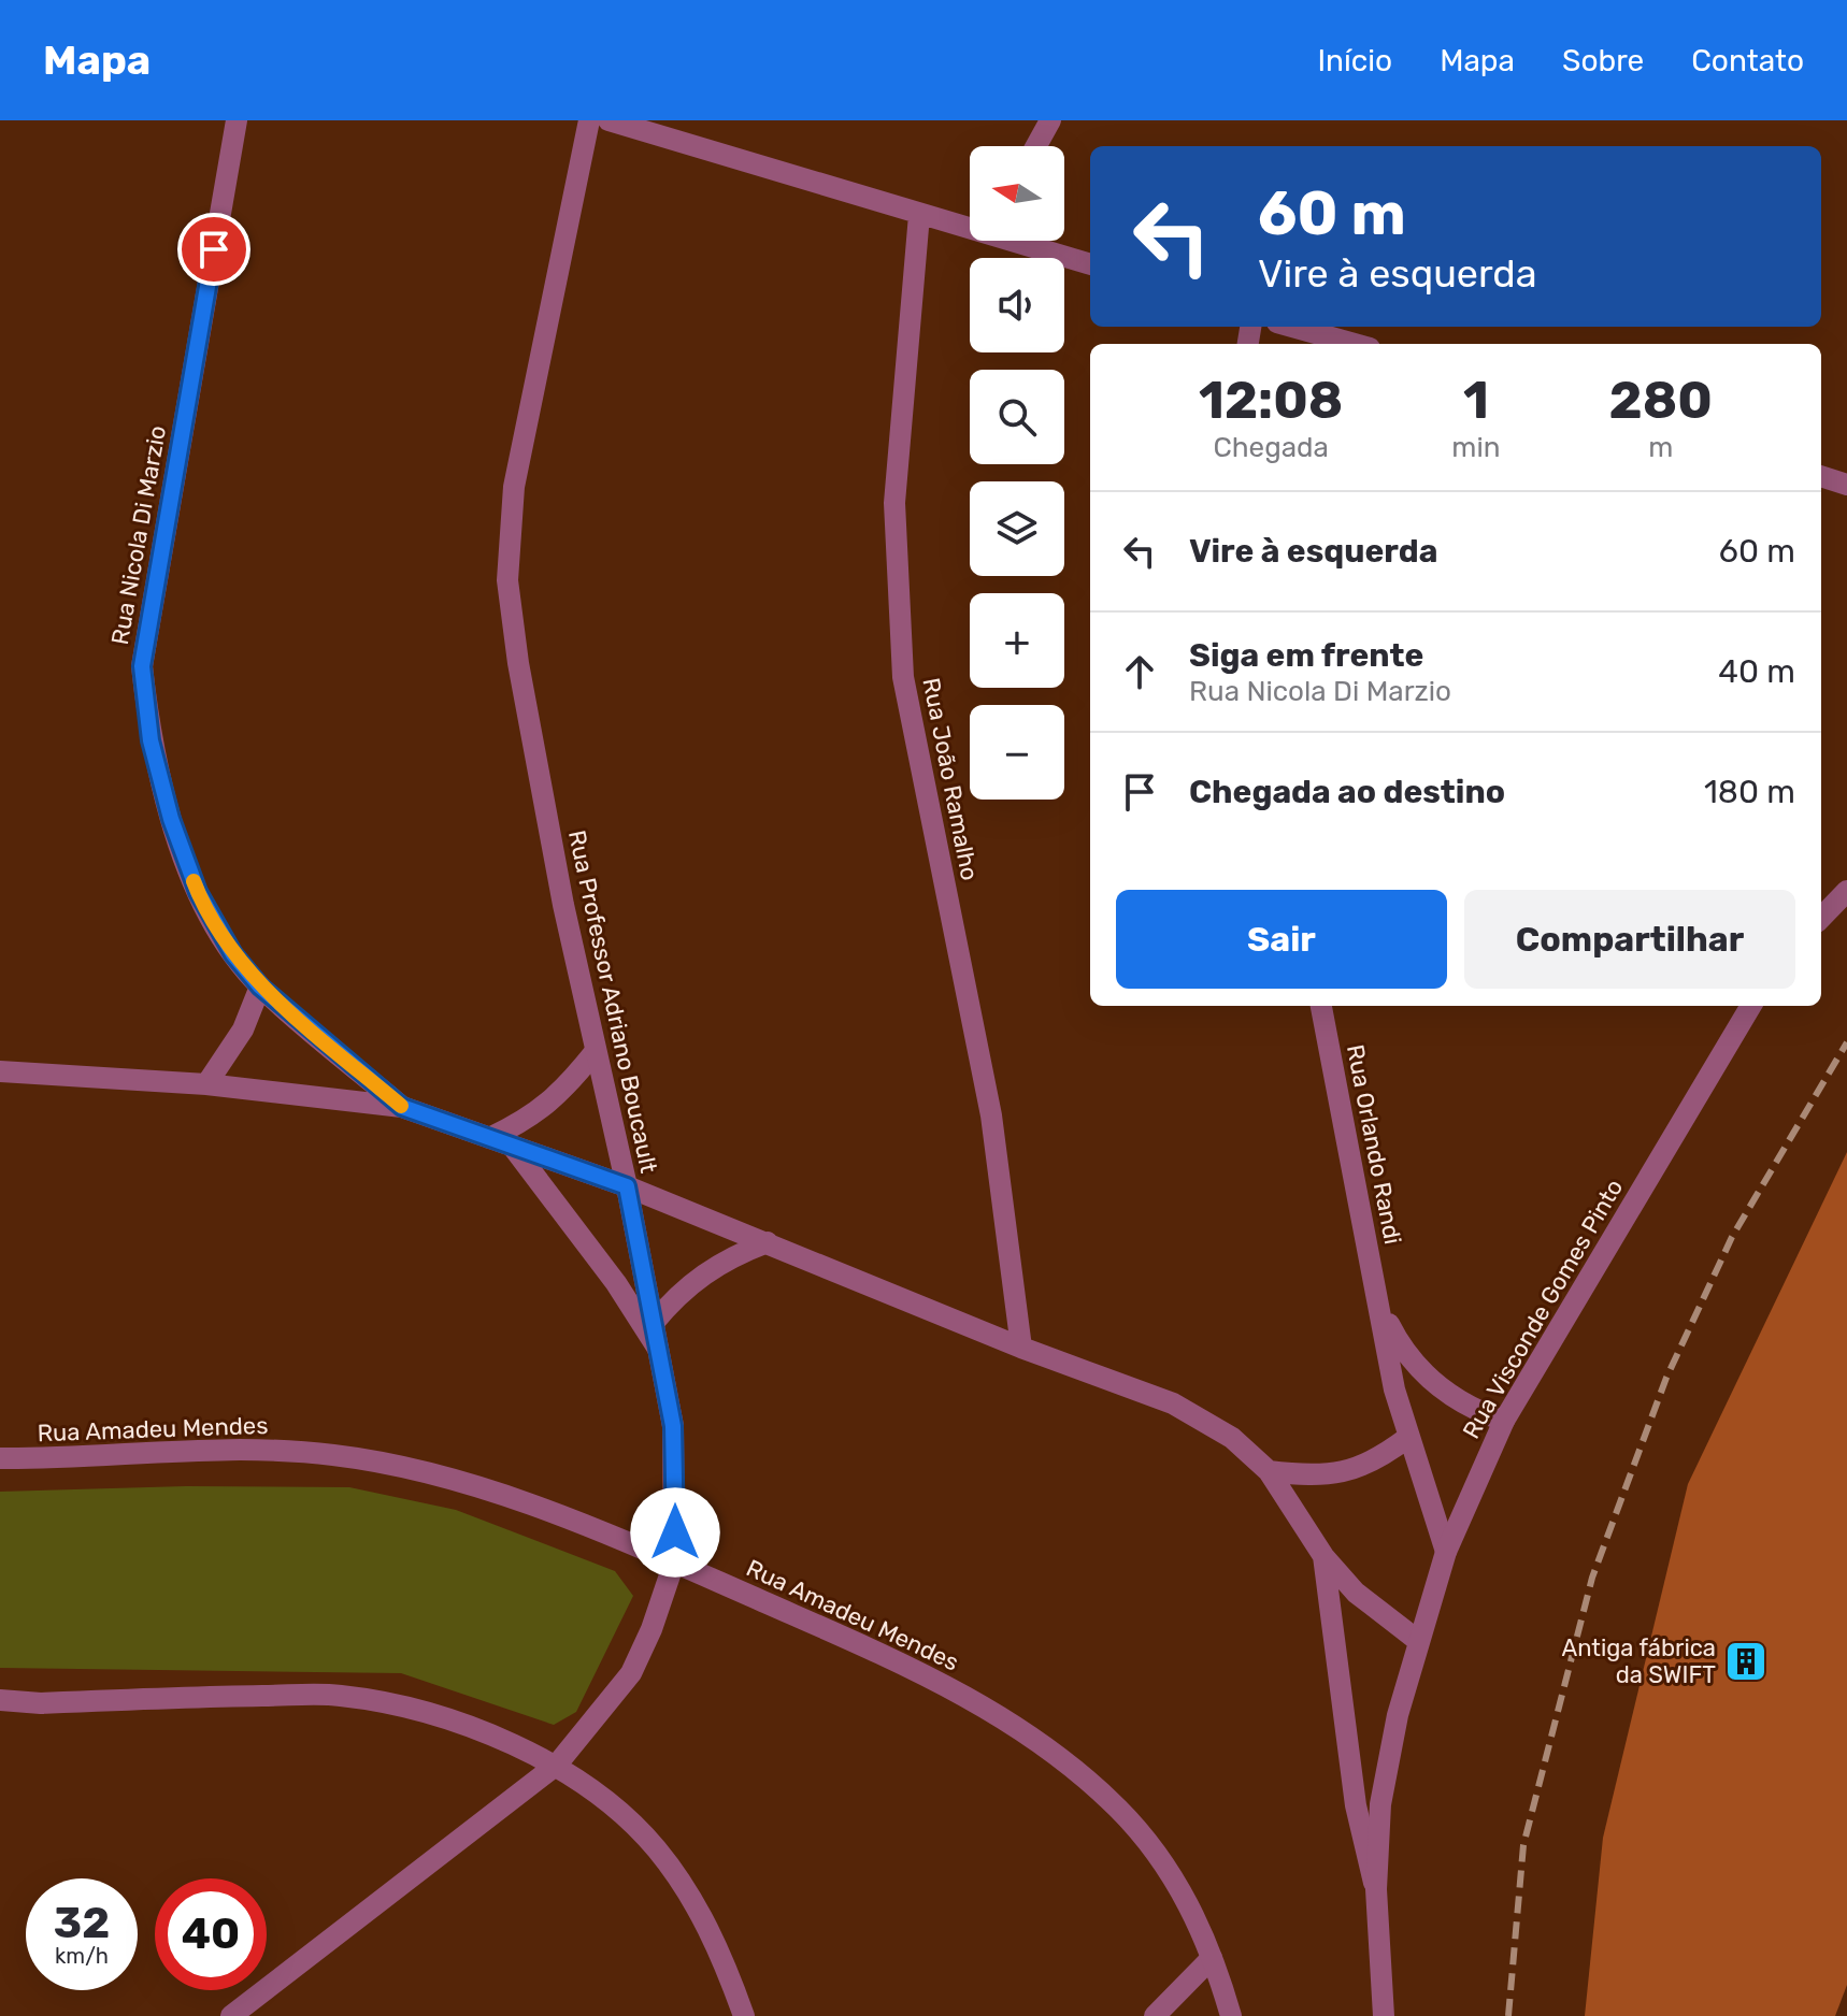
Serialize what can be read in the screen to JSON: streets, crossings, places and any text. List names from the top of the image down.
{
  "streets": {
    "street": [
      "Rua Nicola Di Marzio",
      "Rua João Ramalho",
      "Rua Professor Adriano Boucault",
      "Rua Orlando Randi",
      "Rua Visconde Gomes Pinto",
      "Rua Amadeu Mendes"
    ]
  },
  "crossings": [
    ["Rua Professor Adriano Boucault", "Rua Amadeu Mendes"],
    ["Rua Orlando Randi", "Rua Visconde Gomes Pinto"]
  ],
  "places": {
    "building": ["Antiga fábrica da SWIFT"]
  },
  "north": "left",
  "page": {
    "header": "Mapa",
    "nav": [
      "Início",
      "Mapa",
      "Sobre",
      "Contato"
    ],
    "map_buttons": ["+", "−"],
    "turn": ["60 m", "Vire à esquerda"],
    "eta": [
      "12:08",
      "Chegada",
      "1",
      "min",
      "280",
      "m"
    ],
    "list": [
      {
        "name": "Vire à esquerda",
        "value": "60 m"
      },
      {
        "name": "Siga em frente",
        "note": "Rua Nicola Di Marzio",
        "value": "40 m"
      },
      {
        "name": "Chegada ao destino",
        "value": "180 m"
      }
    ],
    "buttons": ["Sair", "Compartilhar"],
    "speed": "32 km/h",
    "limit": "40"
  }
}
